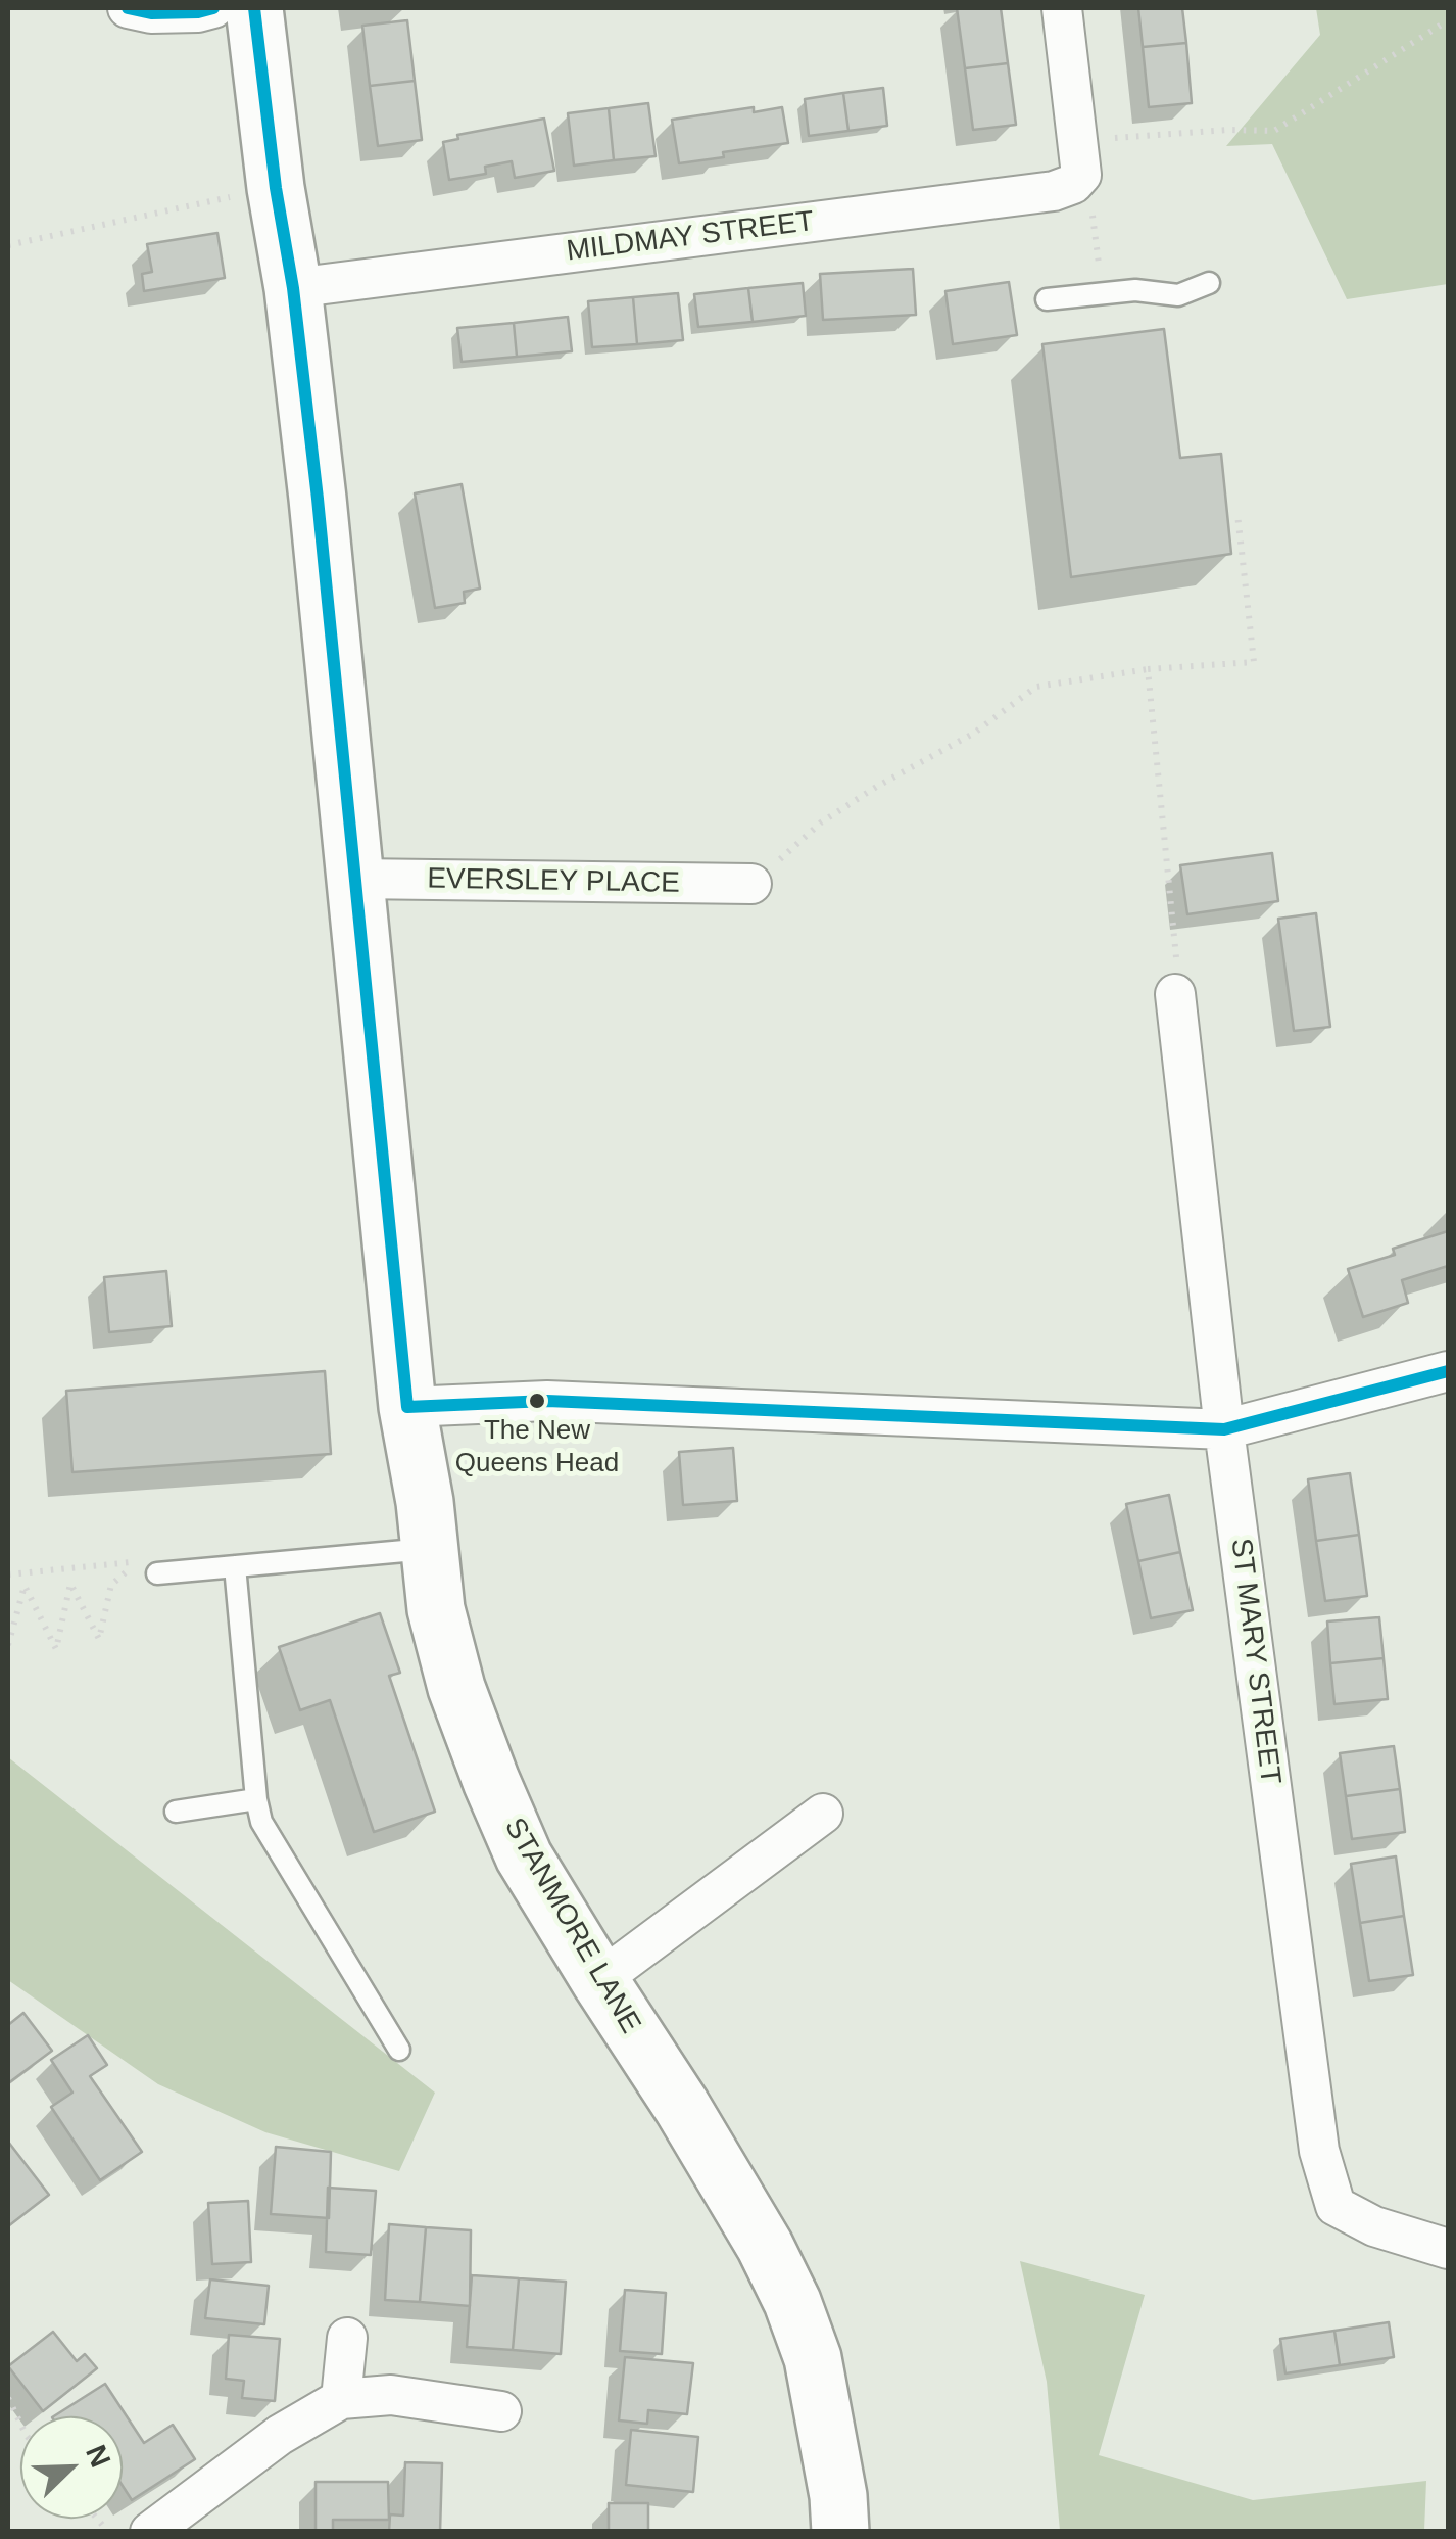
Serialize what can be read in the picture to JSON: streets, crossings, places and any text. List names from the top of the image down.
{
  "streets": {
    "street": [
      "MILDMAY STREET",
      "EVERSLEY PLACE",
      "ST MARY STREET",
      "STANMORE LANE"
    ]
  },
  "crossings": [
    ["MILDMAY STREET", "STANMORE LANE"],
    ["EVERSLEY PLACE", "STANMORE LANE"]
  ],
  "places": ["The New Queens Head"],
  "north": "top right"
}
